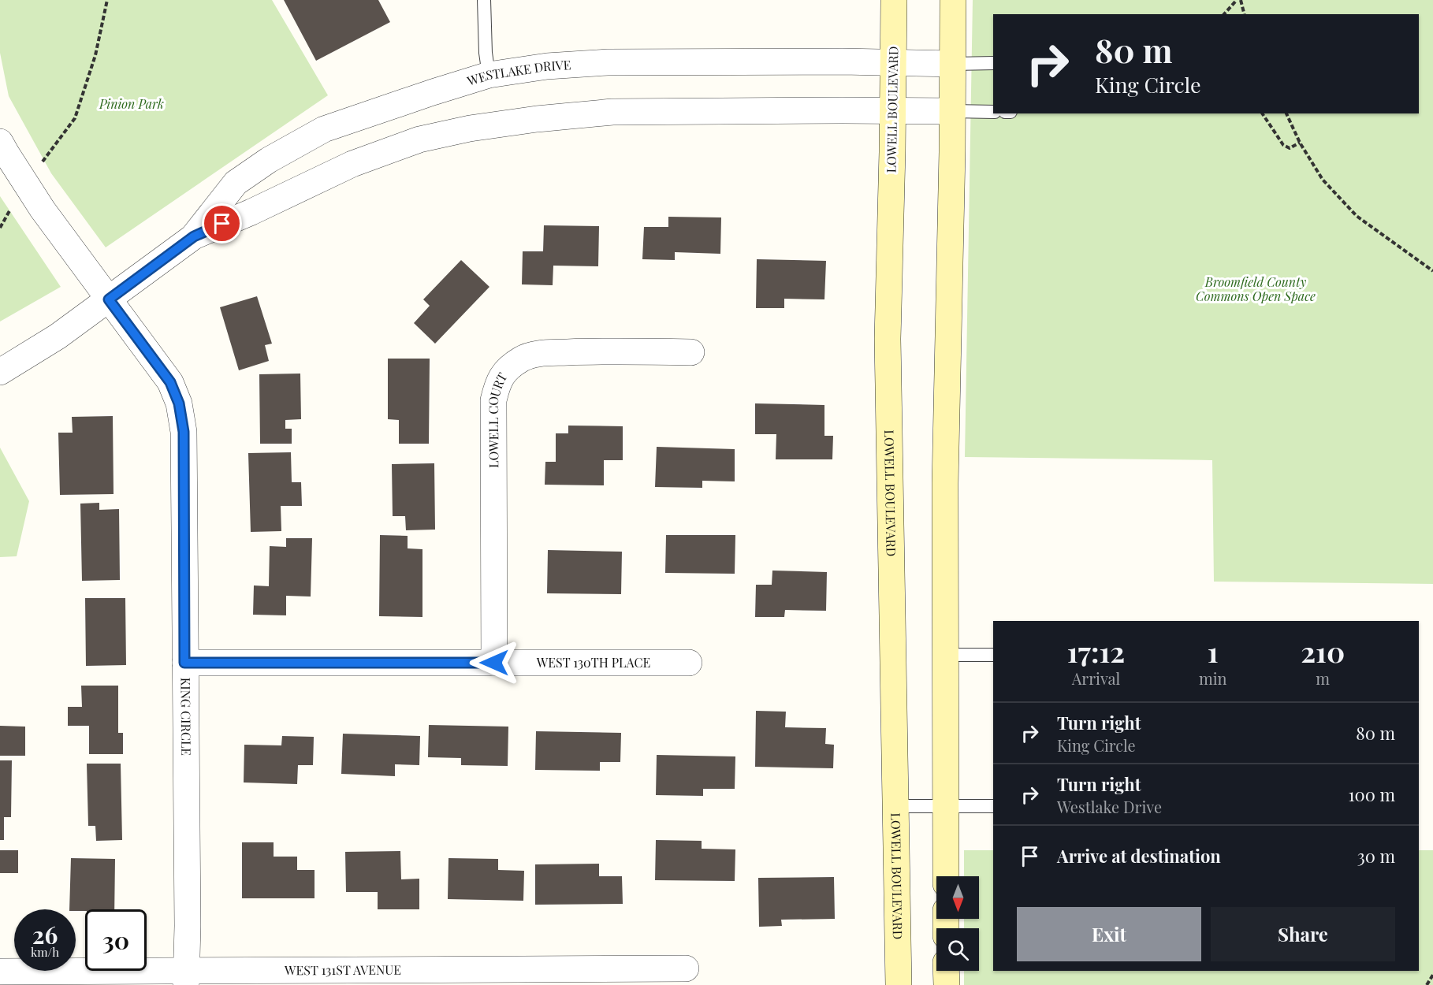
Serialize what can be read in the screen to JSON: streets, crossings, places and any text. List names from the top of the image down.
{
  "streets": {
    "main road": ["LOWELL BOULEVARD"],
    "street": [
      "WESTLAKE DRIVE",
      "LOWELL COURT",
      "WEST 130TH PLACE",
      "KING CIRCLE",
      "WEST 131ST AVENUE"
    ]
  },
  "crossings": [
    ["WESTLAKE DRIVE", "LOWELL BOULEVARD"],
    ["WESTLAKE DRIVE", "KING CIRCLE"],
    ["LOWELL COURT", "WEST 130TH PLACE"],
    ["WEST 130TH PLACE", "KING CIRCLE"],
    ["KING CIRCLE", "WEST 131ST AVENUE"]
  ],
  "parks": ["Pinion Park", "Broomfield County Commons Open Space"],
  "north": "bottom",
  "page": {
    "turn": ["80 m", "King Circle"],
    "eta": [
      "17:12",
      "Arrival",
      "1",
      "min",
      "210",
      "m"
    ],
    "list": [
      {
        "name": "Turn right",
        "note": "King Circle",
        "value": "80 m"
      },
      {
        "name": "Turn right",
        "note": "Westlake Drive",
        "value": "100 m"
      },
      {
        "name": "Arrive at destination",
        "value": "30 m"
      }
    ],
    "buttons": ["Exit", "Share"],
    "speed": "26 km/h",
    "limit": "30"
  }
}
